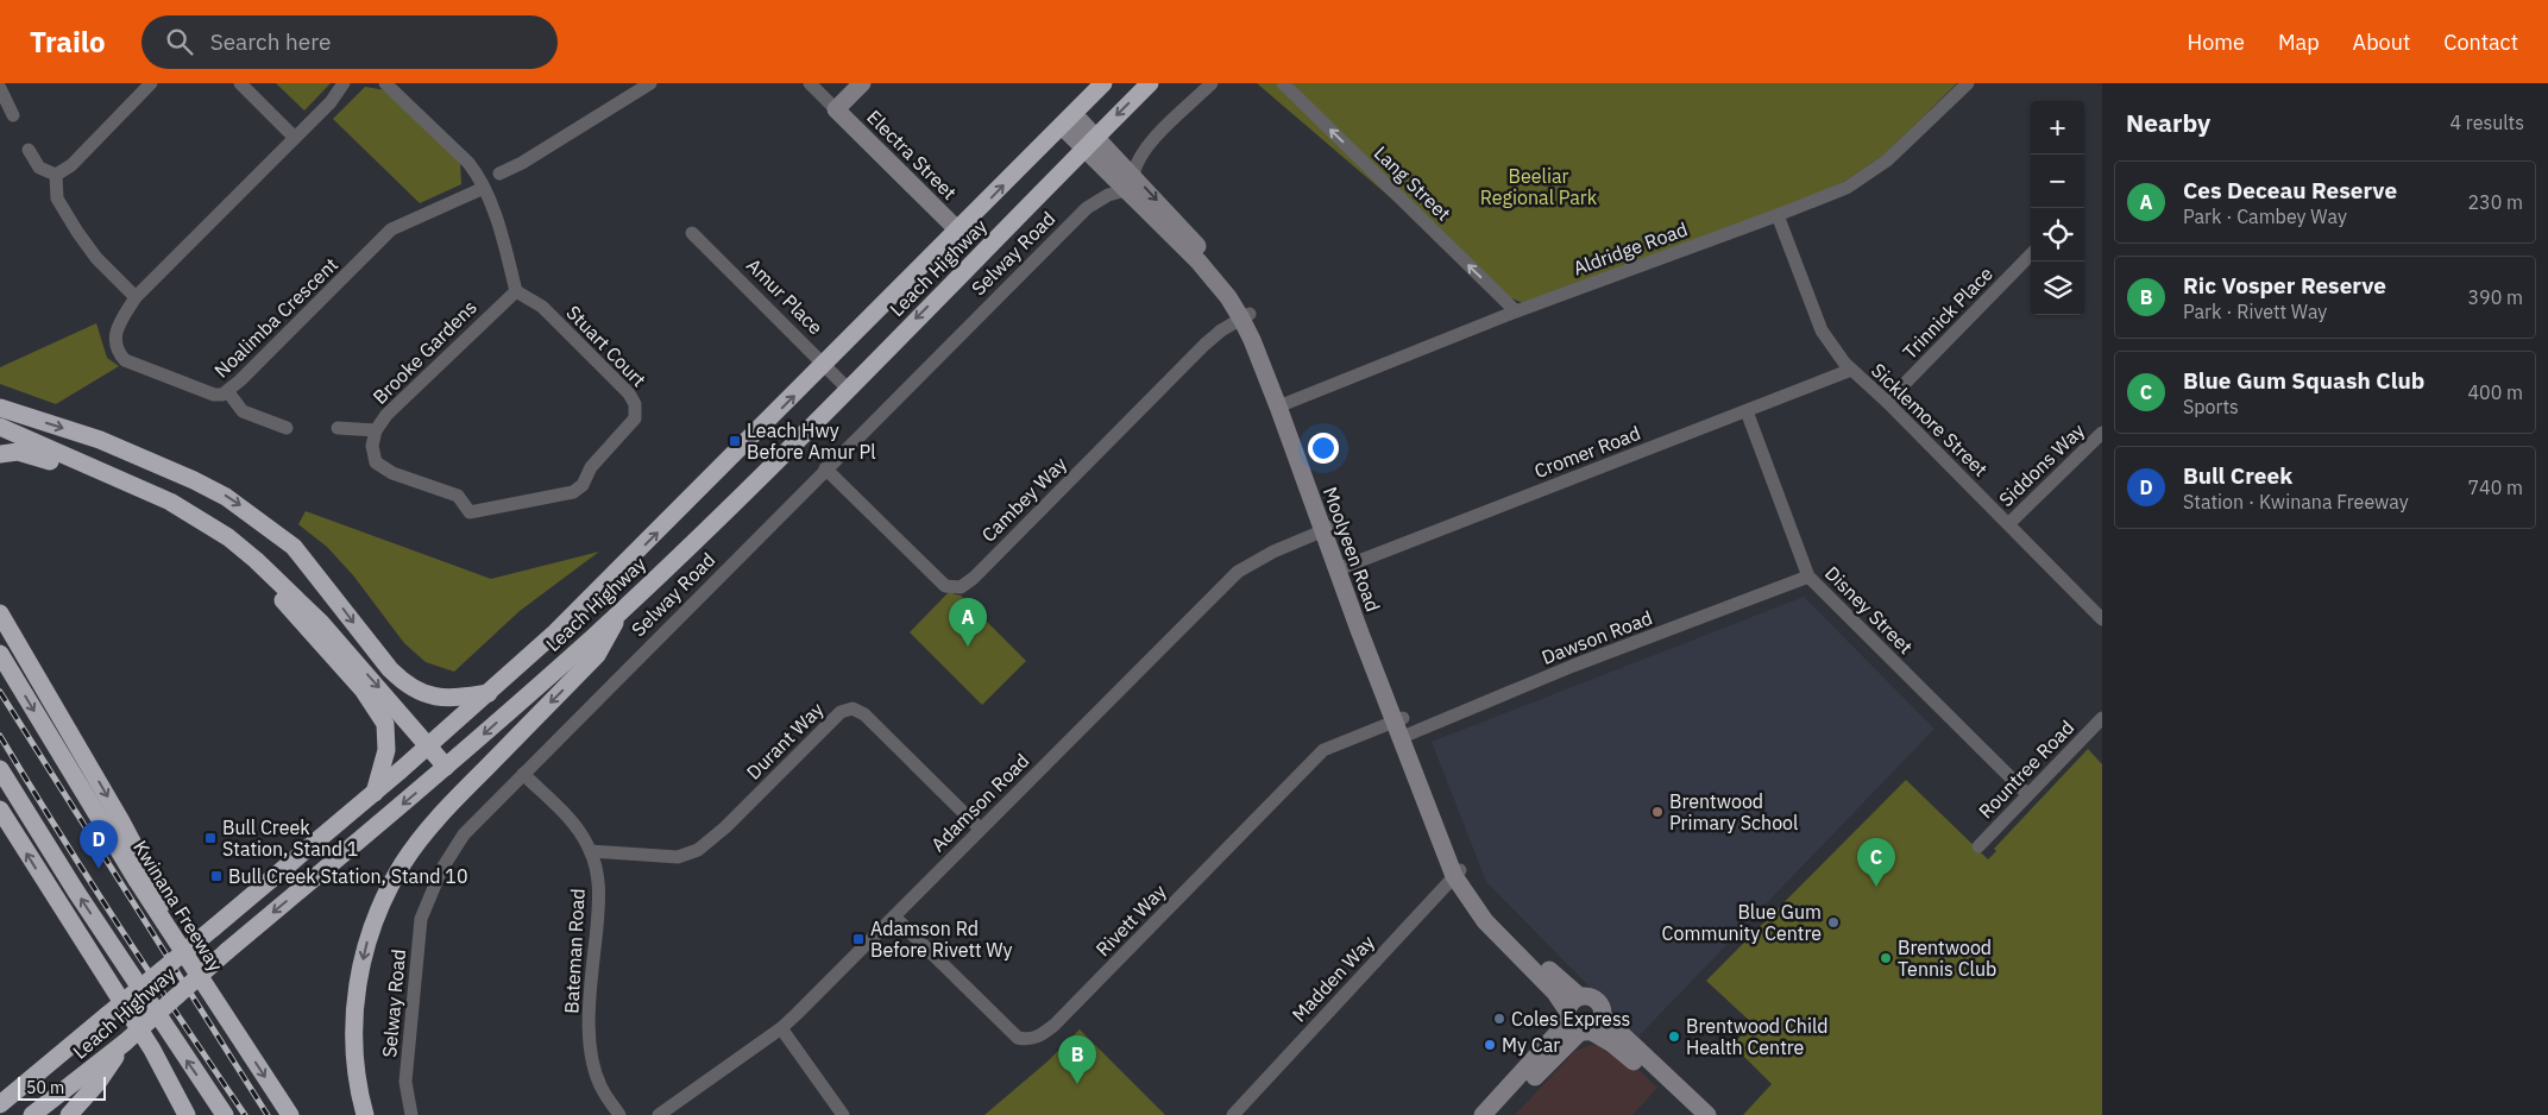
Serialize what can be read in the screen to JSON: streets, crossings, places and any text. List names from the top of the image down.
{
  "streets": {
    "highway": ["Leach Highway", "Kwinana Freeway"],
    "main road": ["Electra Street", "Moolyeen Road"],
    "street": [
      "Lang Street",
      "Aldridge Road",
      "Selway Road",
      "Amur Place",
      "Trinnick Place",
      "Noalimba Crescent",
      "Stuart Court",
      "Brooke Gardens",
      "Sicklemore Street",
      "Cromer Road",
      "Siddons Way",
      "Cambey Way",
      "Disney Street",
      "Dawson Road",
      "Durant Way",
      "Rountree Road",
      "Adamson Road",
      "Rivett Way",
      "Bateman Road",
      "Madden Way"
    ]
  },
  "crossings": [
    ["Electra Street", "Leach Highway"],
    ["Lang Street", "Aldridge Road"],
    ["Aldridge Road", "Sicklemore Street"],
    ["Aldridge Road", "Moolyeen Road"],
    ["Selway Road", "Cambey Way"],
    ["Selway Road", "Moolyeen Road"],
    ["Selway Road", "Bateman Road"],
    ["Leach Highway", "Amur Place"],
    ["Leach Highway", "Moolyeen Road"],
    ["Trinnick Place", "Sicklemore Street"],
    ["Stuart Court", "Brooke Gardens"],
    ["Sicklemore Street", "Cromer Road"],
    ["Sicklemore Street", "Siddons Way"],
    ["Cromer Road", "Moolyeen Road"],
    ["Cromer Road", "Disney Street"],
    ["Cambey Way", "Moolyeen Road"],
    ["Moolyeen Road", "Dawson Road"],
    ["Moolyeen Road", "Adamson Road"],
    ["Moolyeen Road", "Rivett Way"],
    ["Moolyeen Road", "Madden Way"],
    ["Disney Street", "Dawson Road"],
    ["Disney Street", "Rountree Road"],
    ["Dawson Road", "Rivett Way"],
    ["Durant Way", "Adamson Road"],
    ["Durant Way", "Bateman Road"],
    ["Adamson Road", "Rivett Way"]
  ],
  "one_way": ["Lang Street"],
  "parks": ["Beeliar Regional Park"],
  "places": {
    "transit": [
      "Leach Hwy Before Amur Pl",
      "Bull Creek Station, Stand 1",
      "Bull Creek Station, Stand 10",
      "Adamson Rd Before Rivett Wy"
    ],
    "other": [
      "Brentwood Primary School",
      "Blue Gum Community Centre",
      "Brentwood Tennis Club",
      "Coles Express",
      "Brentwood Child Health Centre",
      "My Car"
    ]
  },
  "scale_bar": "50 m",
  "page": {
    "header": "Trailo",
    "search": "Search here",
    "nav": [
      "Home",
      "Map",
      "About",
      "Contact"
    ],
    "heading": ["Nearby", "4 results"],
    "map_buttons": ["+", "−"],
    "list": [
      {
        "mark": "A",
        "name": "Ces Deceau Reserve",
        "note": "Park · Cambey Way",
        "value": "230 m"
      },
      {
        "mark": "B",
        "name": "Ric Vosper Reserve",
        "note": "Park · Rivett Way",
        "value": "390 m"
      },
      {
        "mark": "C",
        "name": "Blue Gum Squash Club",
        "note": "Sports",
        "value": "400 m"
      },
      {
        "mark": "D",
        "name": "Bull Creek",
        "note": "Station · Kwinana Freeway",
        "value": "740 m"
      }
    ],
    "pins": [
      "A",
      "D",
      "C",
      "B"
    ],
    "scale": "50 m"
  }
}
